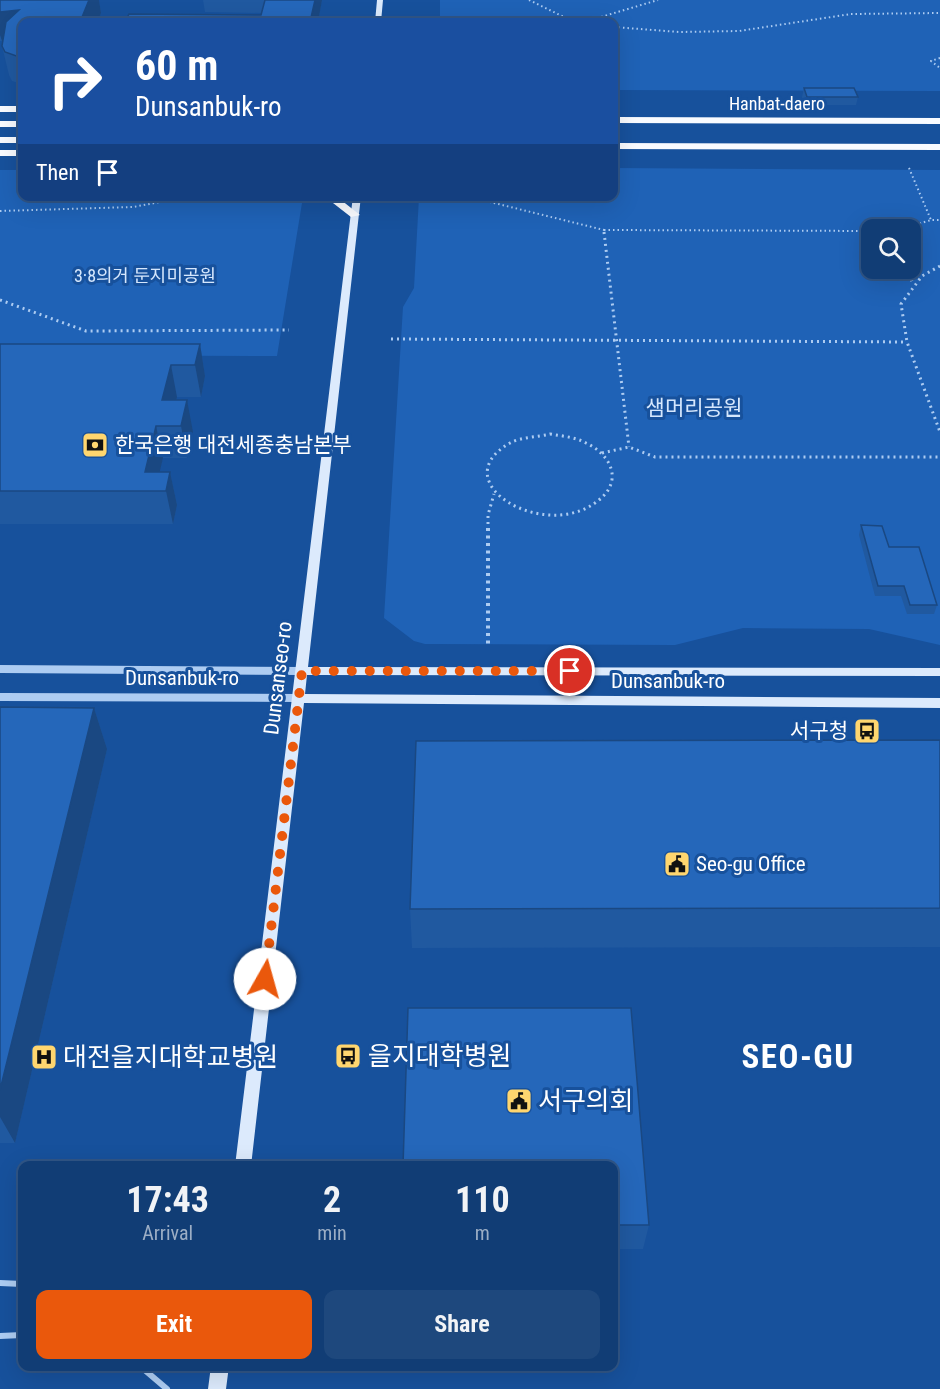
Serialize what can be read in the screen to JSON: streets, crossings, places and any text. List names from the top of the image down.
{
  "streets": {
    "main road": ["Hanbat-daero", "Dunsanbuk-ro", "Dunsanseo-ro"]
  },
  "crossings": [
    ["Dunsanbuk-ro", "Dunsanseo-ro"]
  ],
  "districts": ["SEO-GU"],
  "parks": ["3·8의거 둔지미공원", "샘머리공원"],
  "places": {
    "bank": ["한국은행 대전세종충남본부"],
    "bus stop": ["서구청", "을지대학병원"],
    "public building": ["Seo-gu Office", "서구의회"],
    "hospital": ["대전을지대학교병원"]
  },
  "page": {
    "turn": ["60 m", "Dunsanbuk-ro"],
    "then": "Then",
    "eta": [
      "17:43",
      "Arrival",
      "2",
      "min",
      "110",
      "m"
    ],
    "buttons": ["Exit", "Share"]
  }
}
